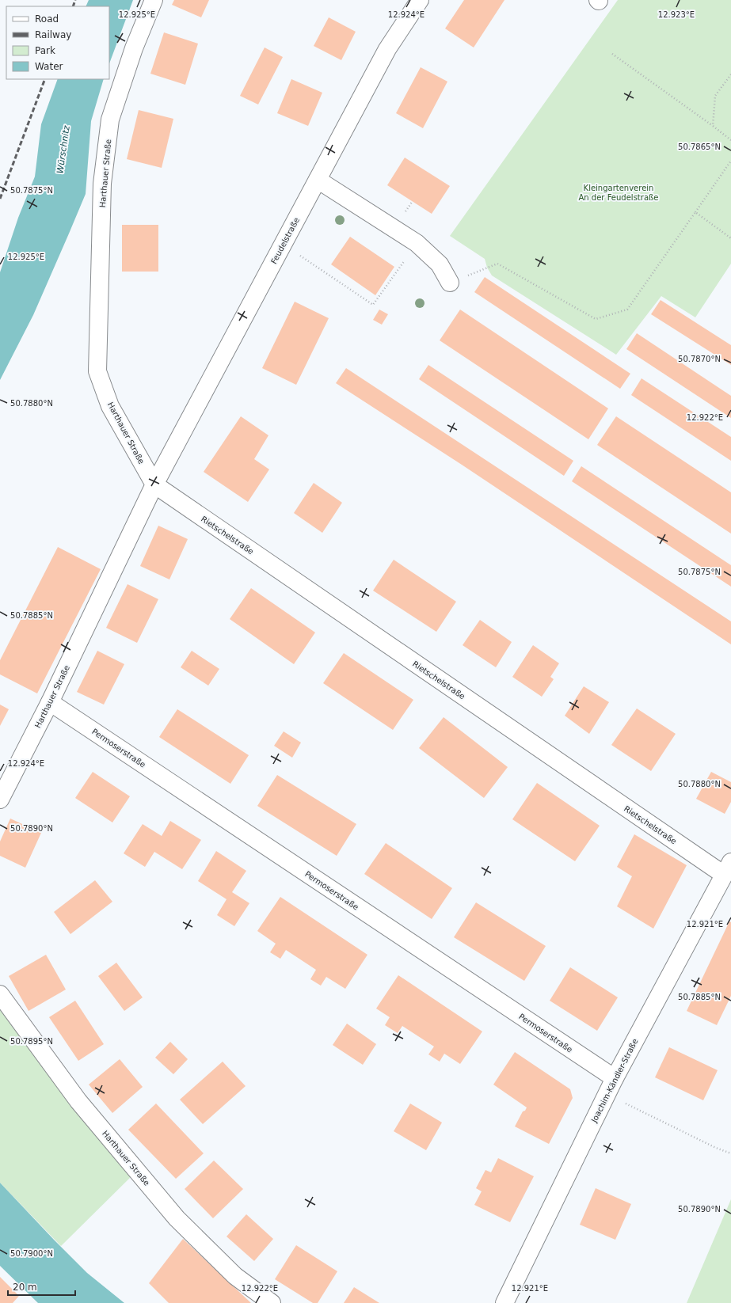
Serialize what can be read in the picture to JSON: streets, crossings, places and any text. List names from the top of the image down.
{
  "streets": {
    "street": [
      "Harthauer Straße",
      "Feudelstraße",
      "Rietschelstraße",
      "Permoserstraße",
      "Joachim-Kändler-Straße"
    ]
  },
  "crossings": [
    ["Harthauer Straße", "Feudelstraße"],
    ["Harthauer Straße", "Rietschelstraße"],
    ["Harthauer Straße", "Permoserstraße"],
    ["Feudelstraße", "Rietschelstraße"],
    ["Rietschelstraße", "Joachim-Kändler-Straße"],
    ["Permoserstraße", "Joachim-Kändler-Straße"]
  ],
  "water": ["Würschnitz"],
  "parks": ["Kleingartenverein An der Feudelstraße"],
  "legend": [
    "Road",
    "Railway",
    "Park",
    "Water"
  ],
  "scale_bar": "20 m",
  "coordinates": [
    "12.925°E",
    "12.924°E",
    "12.923°E",
    "50.7865°N",
    "50.7875°N",
    "50.7870°N",
    "50.7880°N",
    "12.922°E",
    "50.7885°N",
    "50.7890°N",
    "12.921°E",
    "50.7895°N",
    "50.7900°N"
  ]
}
